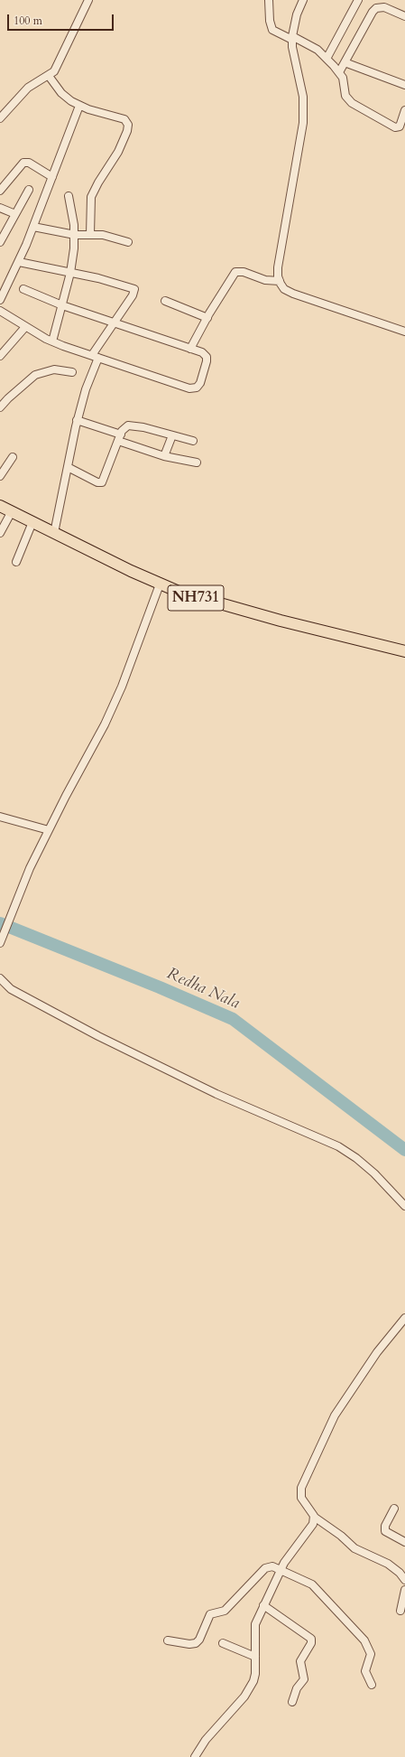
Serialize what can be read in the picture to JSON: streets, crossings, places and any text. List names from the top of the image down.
{
  "streets": {
    "highway": ["NH731"]
  },
  "water": ["Redha Nala"],
  "scale_bar": "100 m"
}
